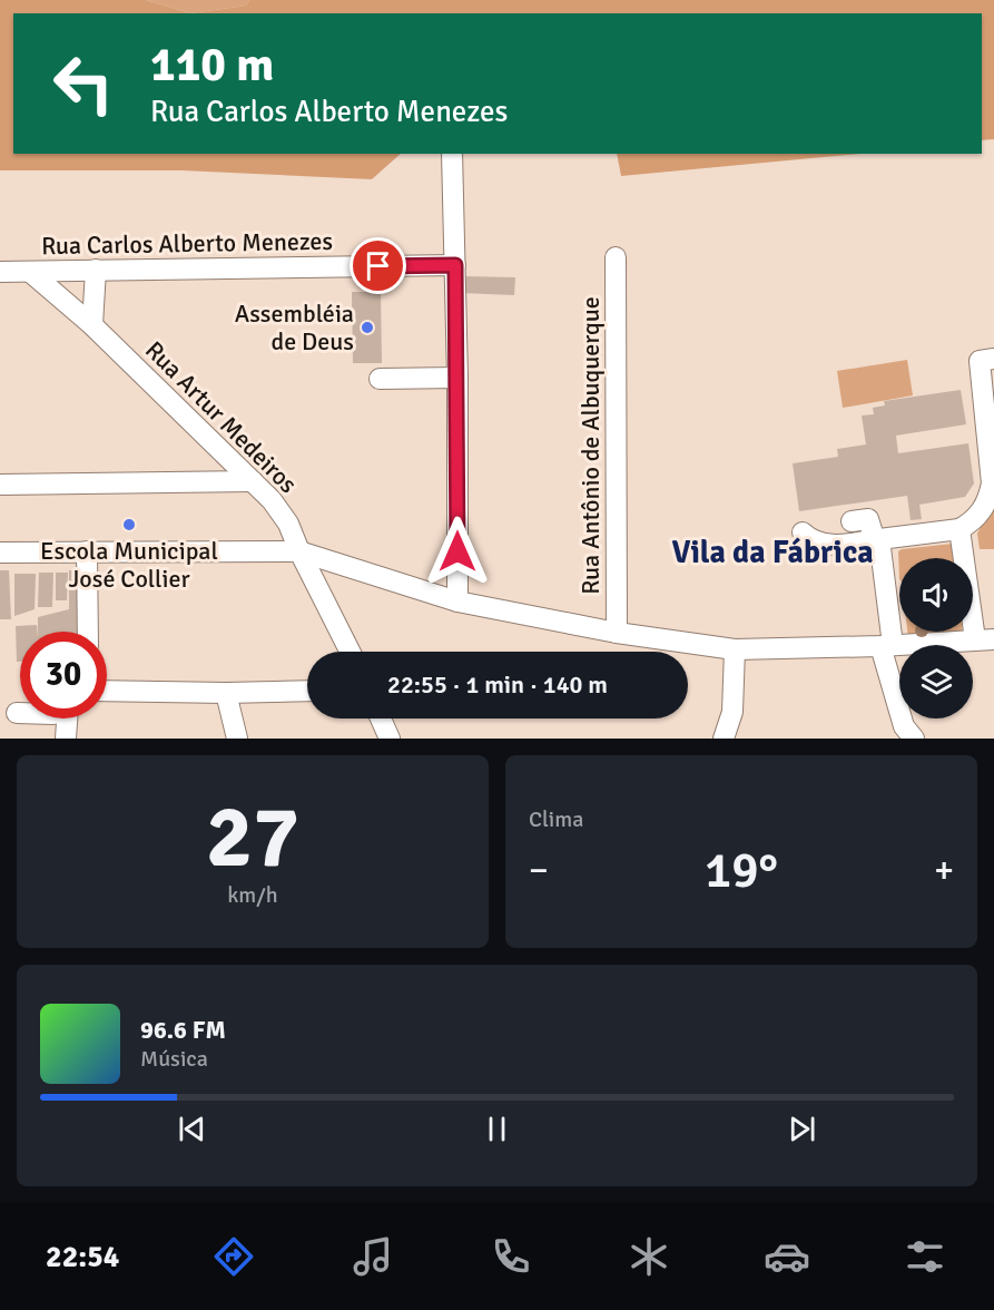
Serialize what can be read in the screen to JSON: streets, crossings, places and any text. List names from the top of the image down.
{
  "streets": {
    "street": ["Rua Carlos Alberto Menezes", "Rua Artur Medeiros", "Rua Antônio de Albuquerque"]
  },
  "crossings": [
    ["Rua Carlos Alberto Menezes", "Rua Artur Medeiros"]
  ],
  "districts": ["Vila da Fábrica"],
  "places": ["Assembléia de Deus", "Escola Municipal José Collier"],
  "page": {
    "turn": ["110 m", "Rua Carlos Alberto Menezes"],
    "limit": "30",
    "trip": "22:55 · 1 min · 140 m",
    "tile": [
      ["27", "km/h"],
      "Clima"
    ],
    "heat": ["−", "19°", "+"],
    "song": ["96.6 FM", "Música"],
    "tabs": "22:54"
  }
}
